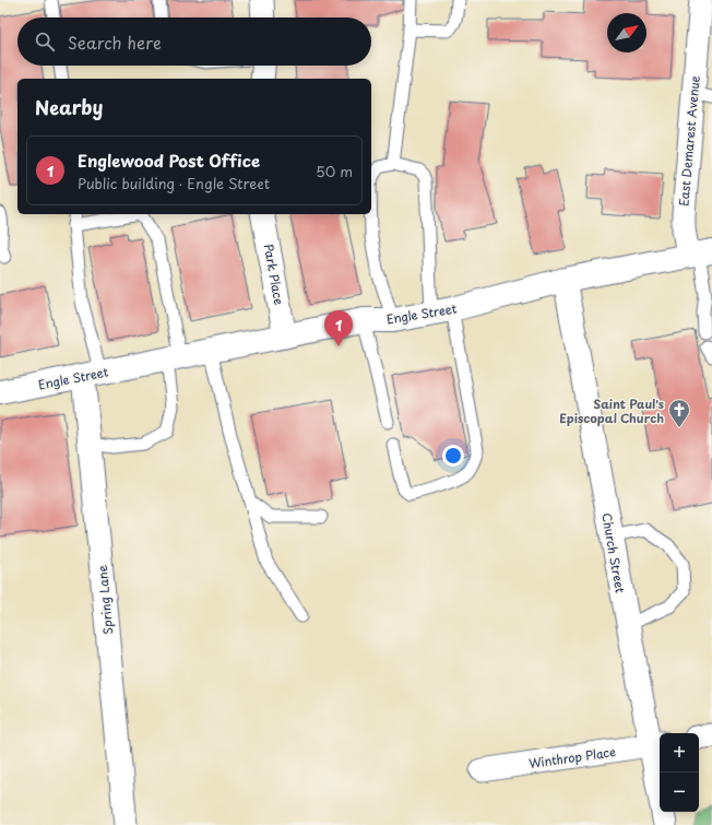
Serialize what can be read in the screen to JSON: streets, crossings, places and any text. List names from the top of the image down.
{
  "streets": {
    "main road": ["Engle Street"],
    "street": [
      "East Demarest Avenue",
      "Park Place",
      "Church Street",
      "Spring Lane",
      "Winthrop Place"
    ]
  },
  "crossings": [
    ["East Demarest Avenue", "Engle Street"],
    ["Park Place", "Engle Street"],
    ["Engle Street", "Church Street"],
    ["Engle Street", "Spring Lane"],
    ["Church Street", "Winthrop Place"]
  ],
  "places": {
    "church": ["Saint Paul's Episcopal Church"]
  },
  "north": "top right",
  "page": {
    "search": "Search here",
    "heading": "Nearby",
    "list": [
      {
        "mark": "1",
        "name": "Englewood Post Office",
        "note": "Public building · Engle Street",
        "value": "50 m"
      }
    ],
    "pins": "1",
    "map_buttons": ["+", "−"]
  }
}
